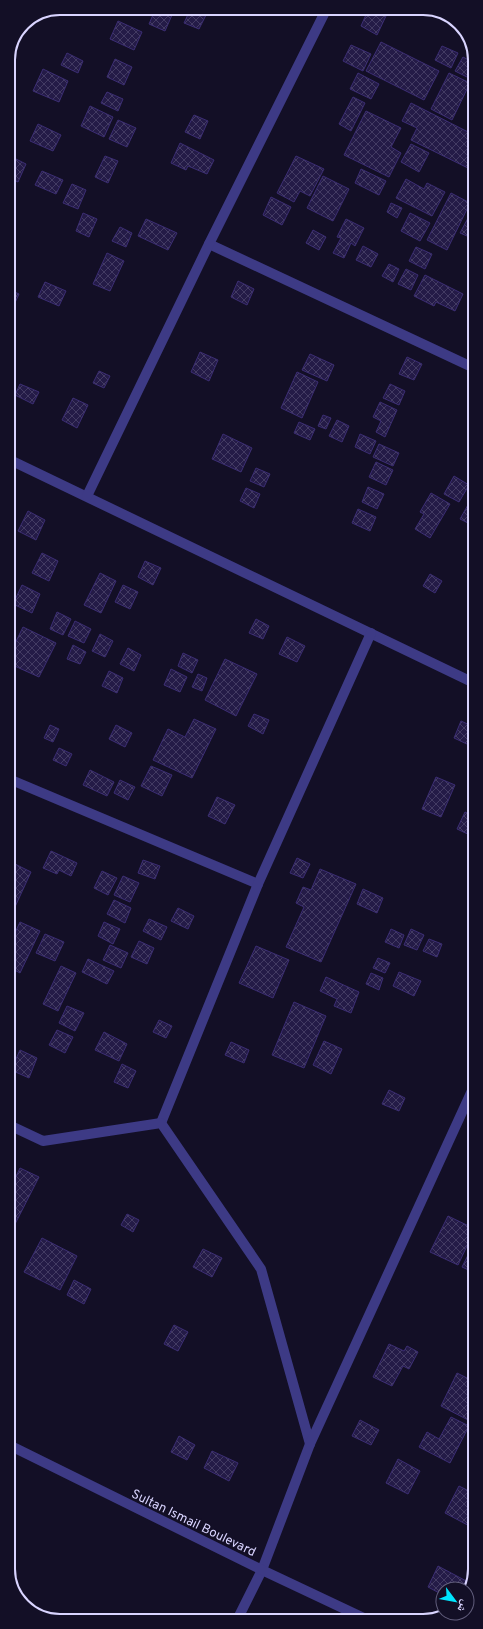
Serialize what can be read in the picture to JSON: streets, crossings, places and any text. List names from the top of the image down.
{
  "streets": {
    "street": ["Sultan Ismail Boulevard"]
  },
  "north": "bottom right"
}
